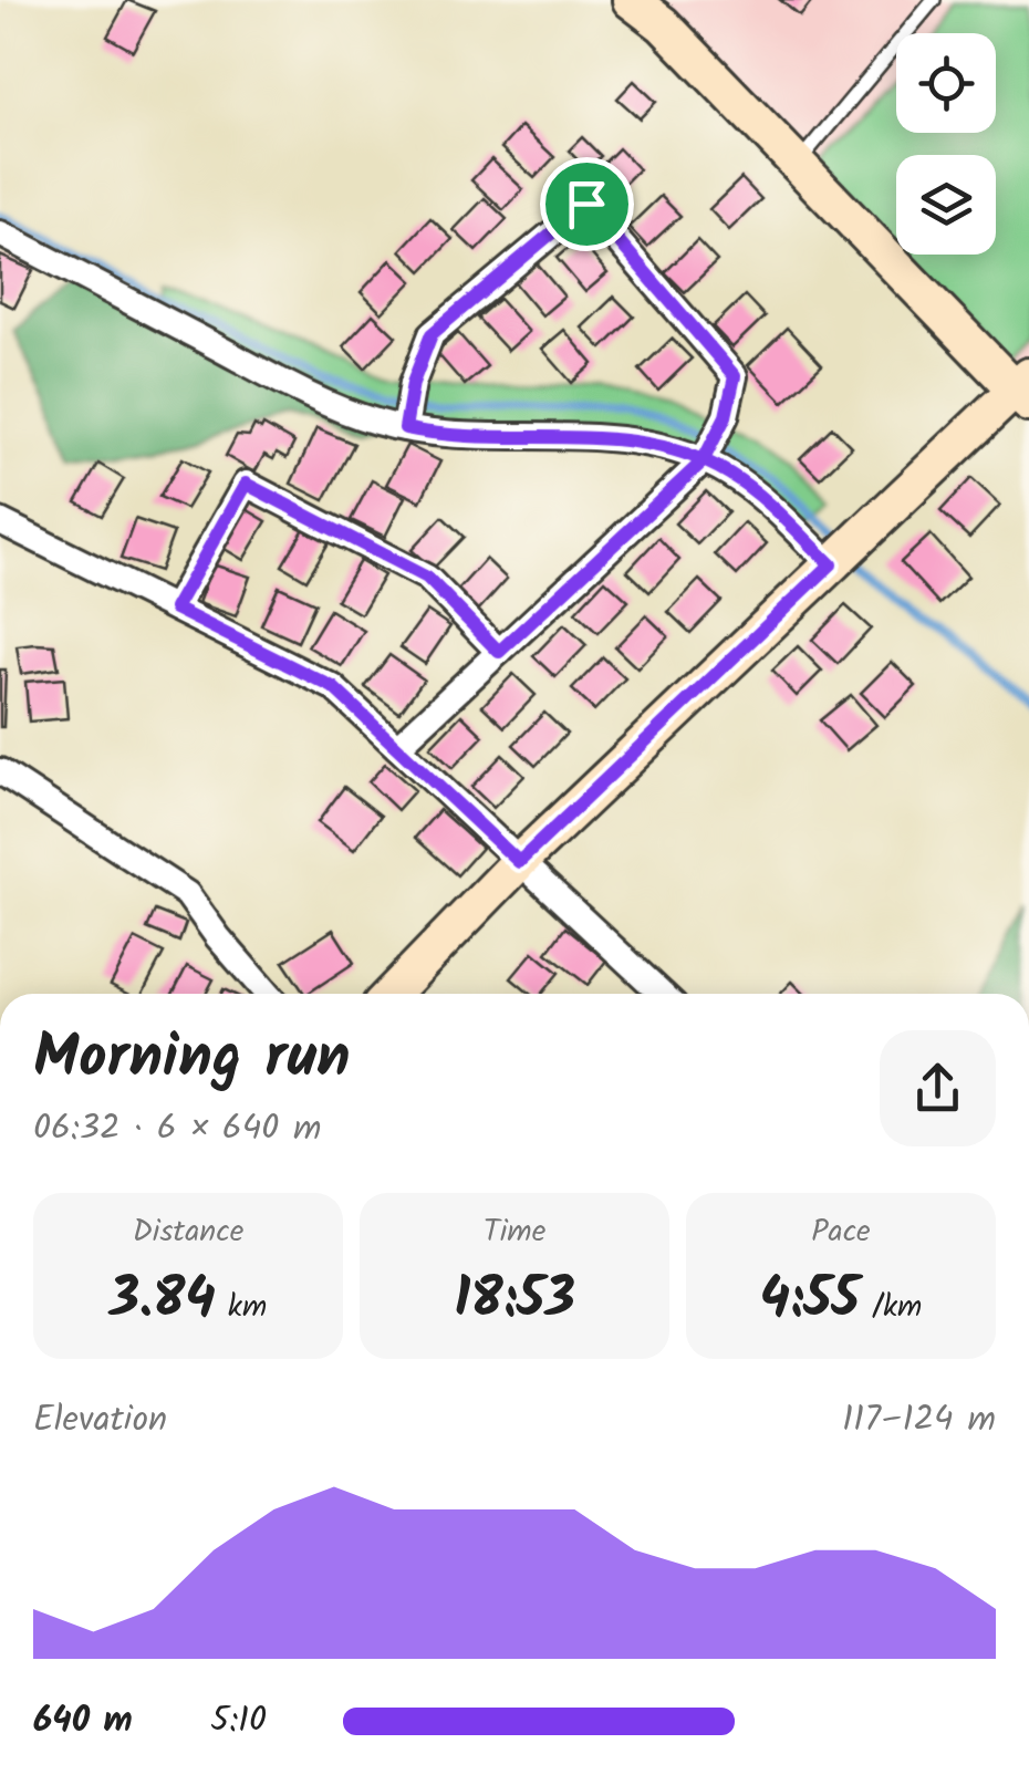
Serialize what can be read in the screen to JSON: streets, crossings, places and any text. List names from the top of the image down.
{
  "page": {
    "heading": ["Morning run", "06:32 · 6 × 640 m"],
    "stats": [
      ["Distance", "3.84 km"],
      ["Time", "18:53"],
      ["Pace", "4:55 /km"]
    ],
    "chart": ["Elevation", "117–124 m"],
    "list": [
      {
        "name": "640 m",
        "note": "5:10"
      }
    ]
  }
}
